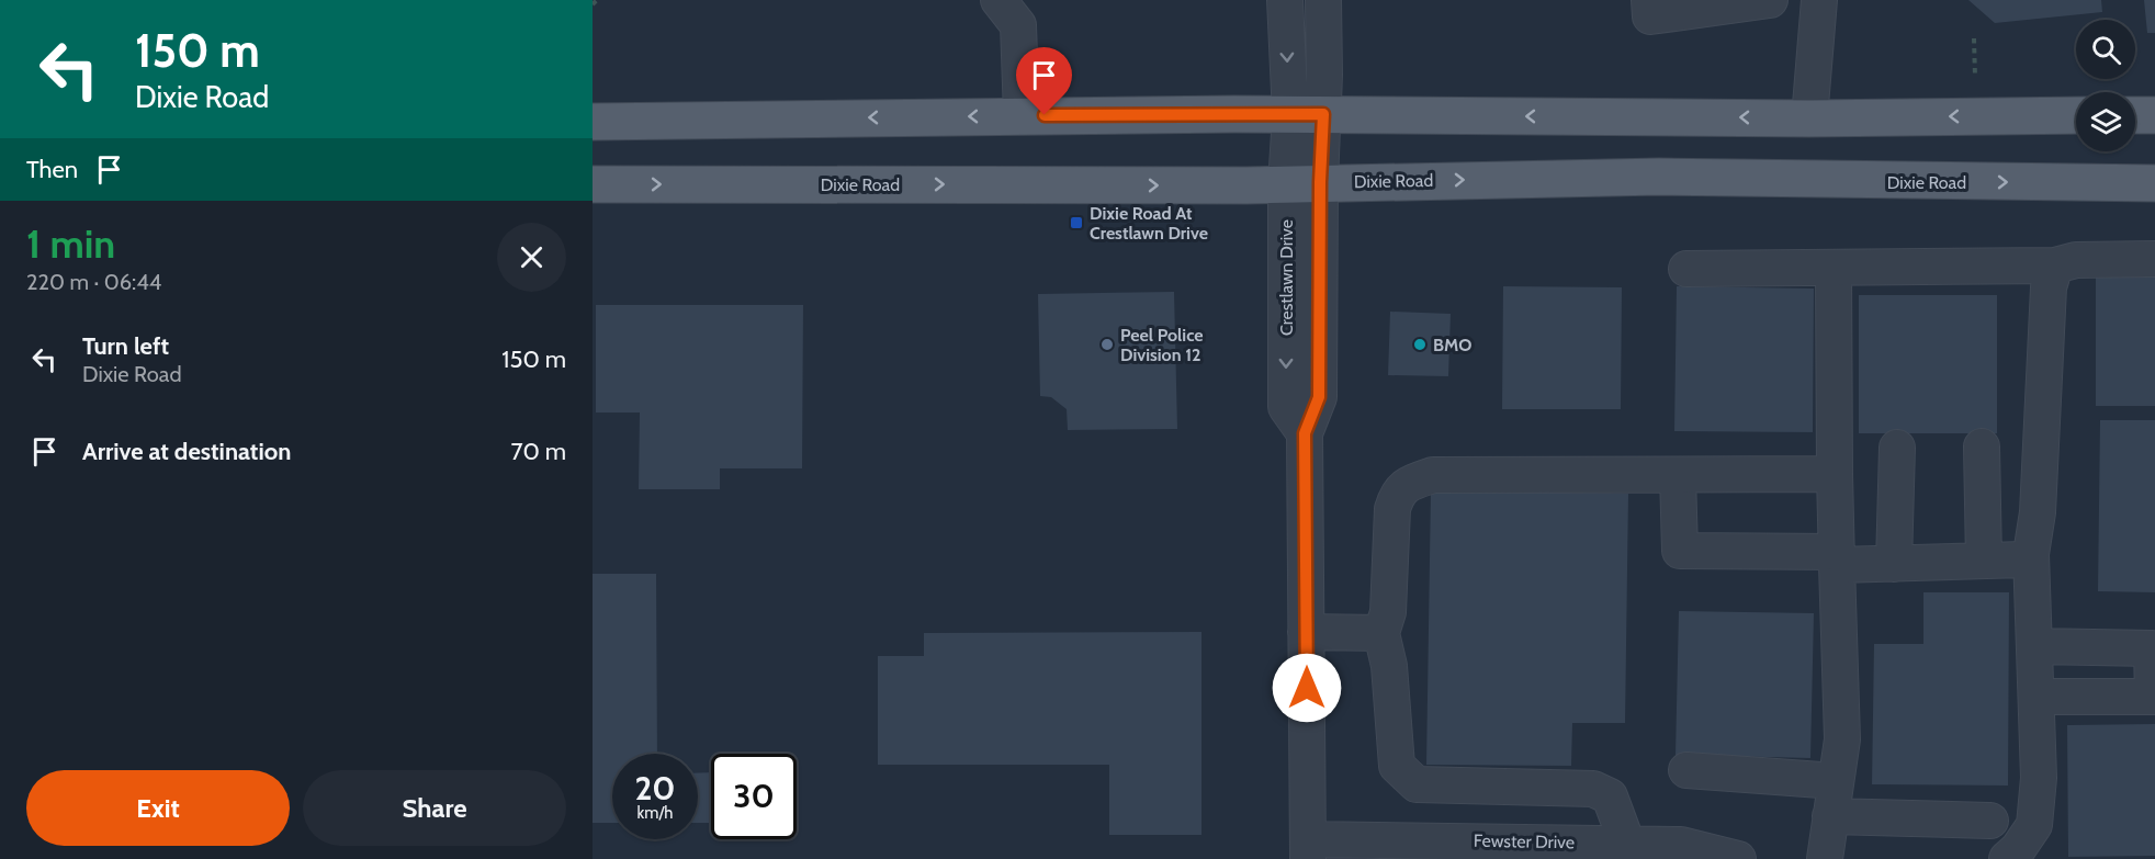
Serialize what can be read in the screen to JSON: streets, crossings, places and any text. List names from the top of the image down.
{
  "streets": {
    "main road": ["Dixie Road"],
    "street": ["Crestlawn Drive", "Fewster Drive"]
  },
  "crossings": [
    ["Dixie Road", "Crestlawn Drive"],
    ["Crestlawn Drive", "Fewster Drive"]
  ],
  "places": {
    "transit": ["Dixie Road At Crestlawn Drive"],
    "other": ["Peel Police Division 12", "BMO"]
  },
  "page": {
    "turn": ["150 m", "Dixie Road"],
    "then": "Then",
    "heading": ["1 min", "220 m · 06:44"],
    "list": [
      {
        "name": "Turn left",
        "note": "Dixie Road",
        "value": "150 m"
      },
      {
        "name": "Arrive at destination",
        "value": "70 m"
      }
    ],
    "speed": "20 km/h",
    "limit": "30",
    "buttons": ["Exit", "Share"]
  }
}
